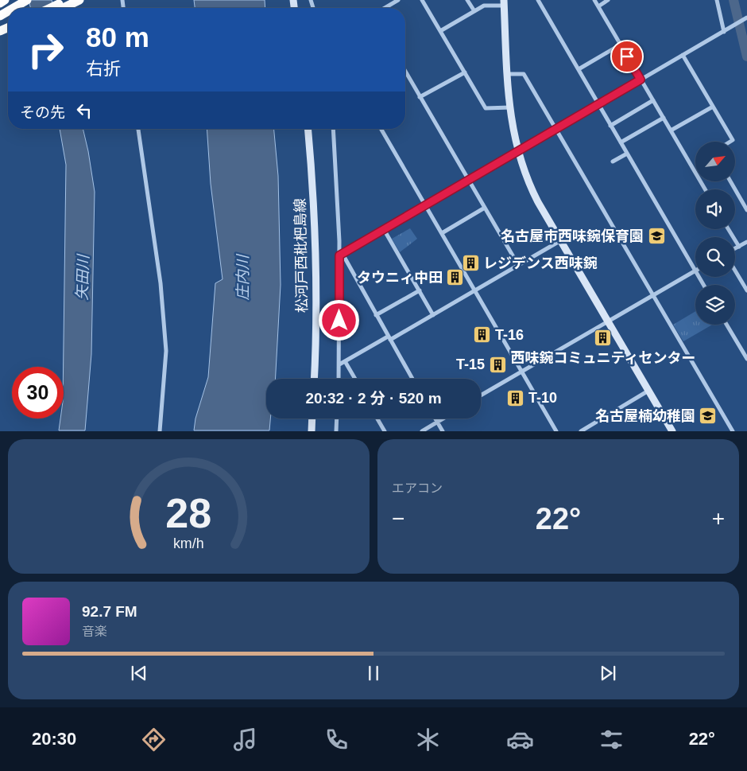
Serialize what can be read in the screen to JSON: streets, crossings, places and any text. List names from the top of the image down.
{
  "streets": {
    "street": ["松河戸西枇杷島線"]
  },
  "water": ["矢田川", "庄内川"],
  "places": {
    "school or university": ["名古屋市西味鋺保育園", "名古屋楠幼稚園"],
    "building": [
      "レジデンス西味鋺",
      "タウニィ中田",
      "T-16",
      "西味鋺コミュニティセンター",
      "T-15",
      "T-10"
    ]
  },
  "north": "top right",
  "page": {
    "turn": ["80 m", "右折"],
    "then": "その先",
    "limit": "30",
    "trip": "20:32 · 2 分 · 520 m",
    "tile": "エアコン",
    "heat": ["−", "22°", "+"],
    "song": ["92.7 FM", "音楽"],
    "tabs": ["20:30", "22°"],
    "gauge": ["28", "km/h"]
  }
}
